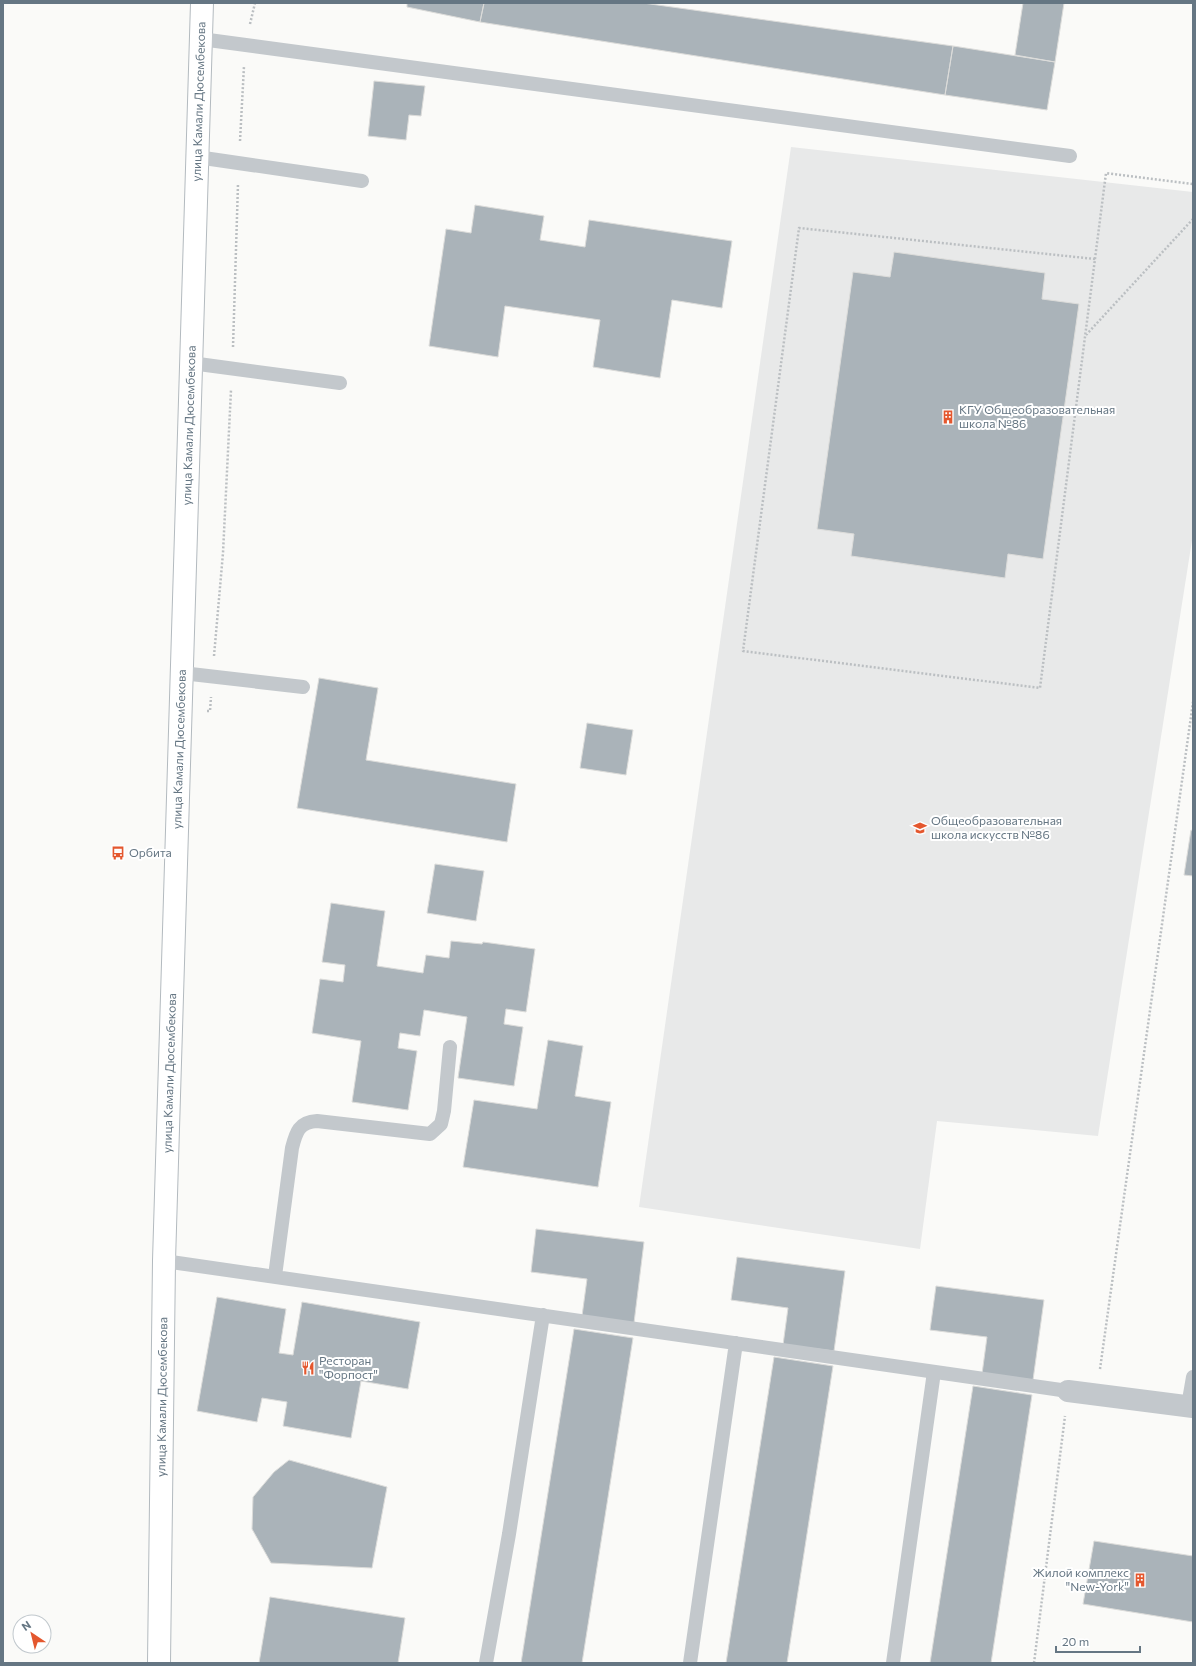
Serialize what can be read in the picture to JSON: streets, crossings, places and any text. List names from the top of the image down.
{
  "streets": {
    "main road": ["улица Камали Дюсембекова"]
  },
  "places": {
    "building": ["КГУ Общеобразовательная школа №86", "Жилой комплекс \"New-York\""],
    "school or university": ["Общеобразовательная школа искусств №86"],
    "bus stop": ["Орбита"],
    "restaurant": ["Ресторан \"Форпост\""]
  },
  "scale_bar": "20 m",
  "north": "top left"
}
